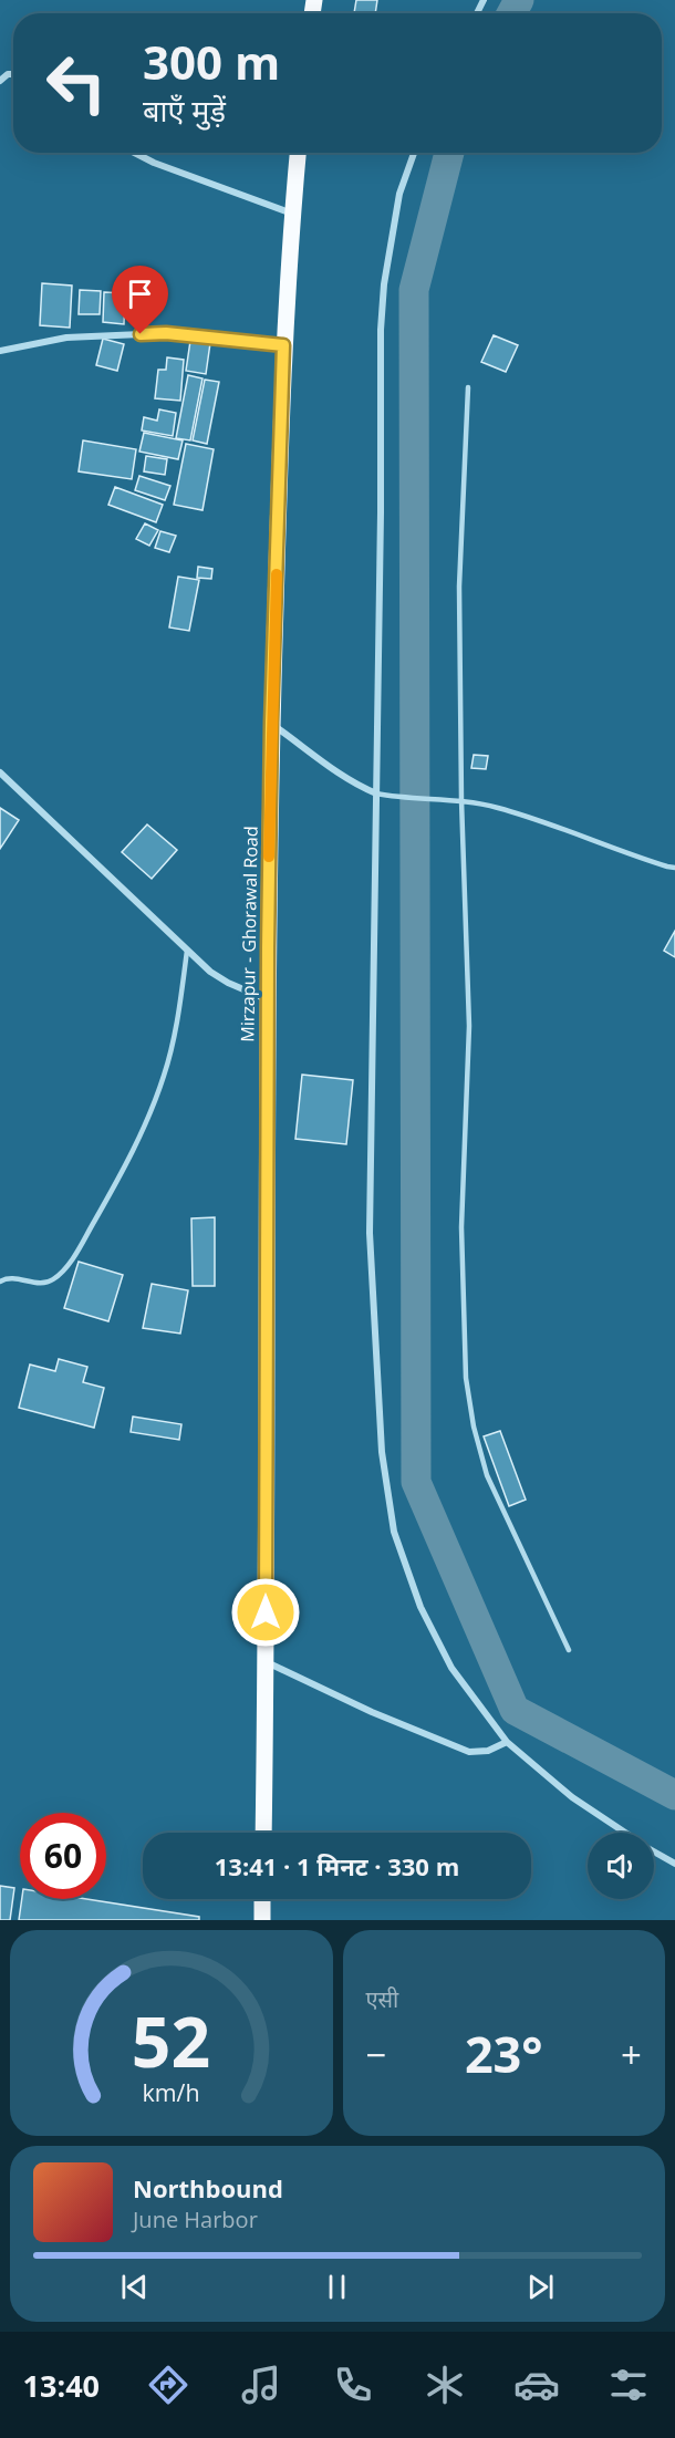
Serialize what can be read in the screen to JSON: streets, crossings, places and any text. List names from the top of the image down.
{
  "streets": {
    "main road": ["Mirzapur - Ghorawal Road"]
  },
  "page": {
    "turn": ["300 m", "बाएँ मुड़ें"],
    "limit": "60",
    "trip": "13:41 · 1 मिनट · 330 m",
    "tile": "एसी",
    "heat": ["−", "23°", "+"],
    "song": ["Northbound", "June Harbor"],
    "tabs": "13:40",
    "gauge": ["52", "km/h"]
  }
}
